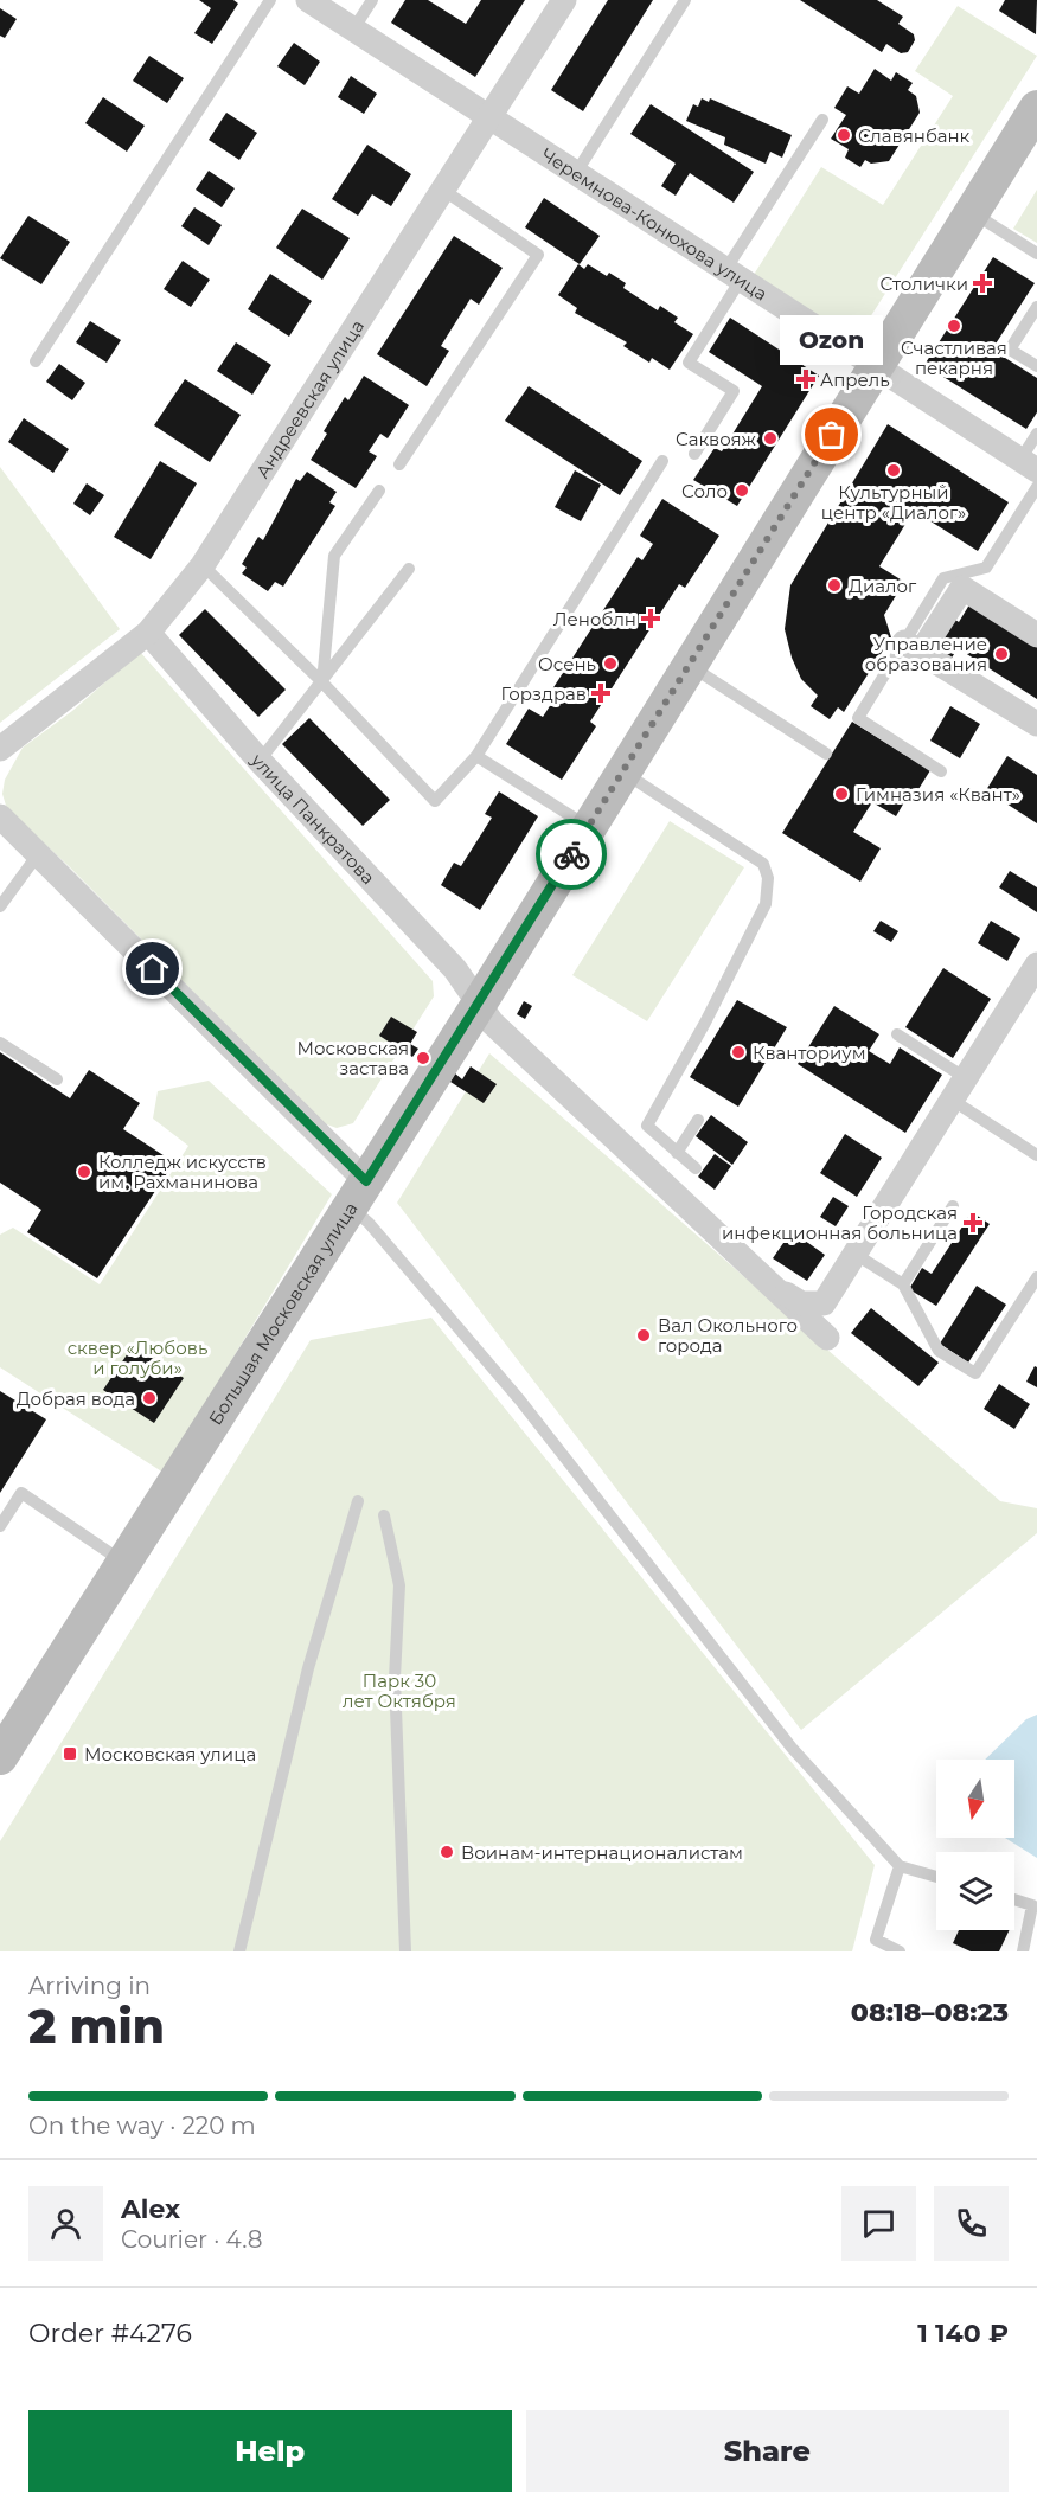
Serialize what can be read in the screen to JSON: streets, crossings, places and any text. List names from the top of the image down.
{
  "streets": {
    "main road": ["Большая Московская улица"],
    "street": ["Черемнова-Конюхова улица", "Андреевская улица", "улица Панкратова"]
  },
  "crossings": [
    ["Черемнова-Конюхова улица", "Андреевская улица"],
    ["Черемнова-Конюхова улица", "Большая Московская улица"],
    ["Андреевская улица", "улица Панкратова"],
    ["улица Панкратова", "Большая Московская улица"]
  ],
  "parks": ["сквер «Любовь и голуби»", "Парк 30 лет Октября"],
  "places": {
    "other": [
      "Славянбанк",
      "Счастливая пекарня",
      "Ozon",
      "Саквояж",
      "Культурный центр «Диалог»",
      "Соло",
      "Диалог",
      "Управление образования",
      "Осень",
      "Гимназия «Квант»",
      "Кванториум",
      "Московская застава",
      "Колледж искусств им. Рахманинова",
      "Вал Окольного города",
      "Добрая вода",
      "Воинам-интернационалистам"
    ],
    "health": [
      "Столички",
      "Апрель",
      "Леноблн",
      "Горздрав",
      "Городская инфекционная больница"
    ],
    "transit": ["Московская улица"]
  },
  "north": "bottom",
  "page": {
    "bubble": "Ozon",
    "heading": ["2 min", "Arriving in", "08:18–08:23"],
    "panel": [
      "Alex",
      "Courier · 4.8",
      "Order #4276",
      "1 140 ₽"
    ],
    "bar": "On the way · 220 m",
    "buttons": ["Help", "Share"]
  }
}
